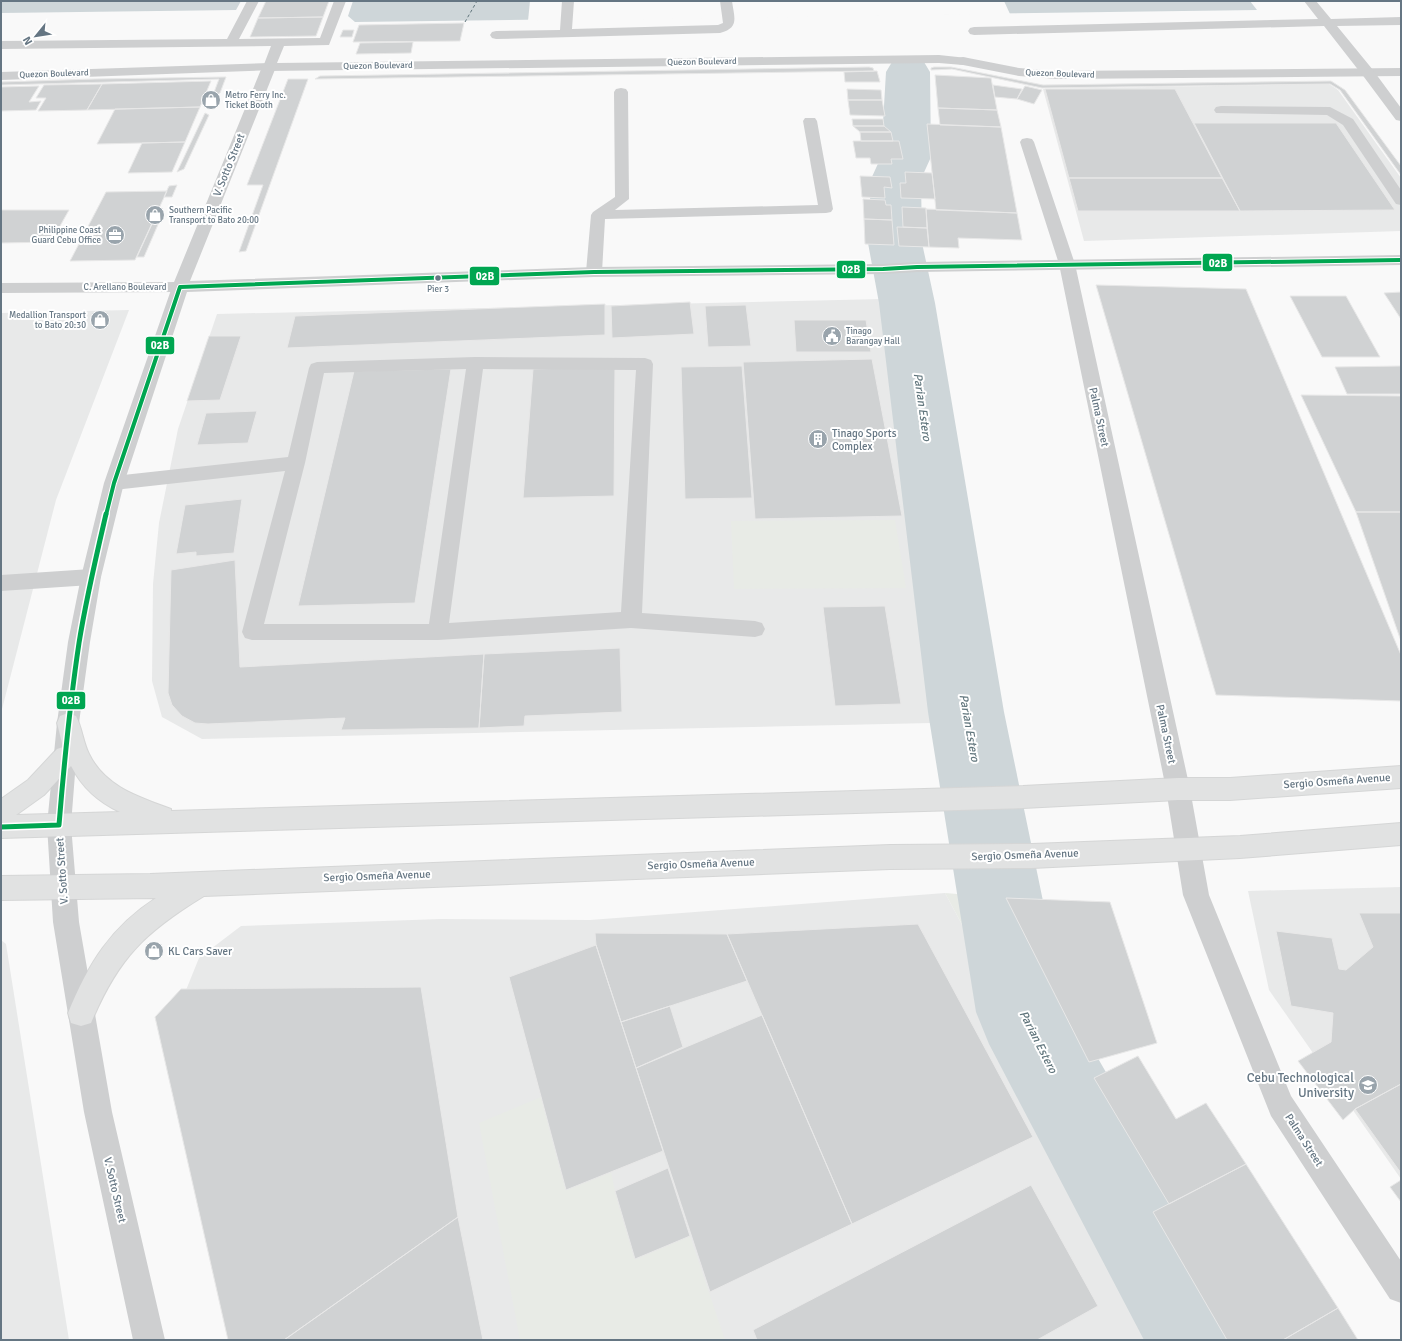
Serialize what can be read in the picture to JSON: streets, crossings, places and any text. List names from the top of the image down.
{
  "streets": {
    "highway": ["Sergio Osmeña Avenue"],
    "street": [
      "Quezon Boulevard",
      "V. Sotto Street",
      "C. Arellano Boulevard",
      "Palma Street"
    ]
  },
  "crossings": [
    ["Quezon Boulevard", "V. Sotto Street"],
    ["V. Sotto Street", "C. Arellano Boulevard"],
    ["V. Sotto Street", "Sergio Osmeña Avenue"],
    ["C. Arellano Boulevard", "Palma Street"],
    ["Palma Street", "Sergio Osmeña Avenue"]
  ],
  "water": ["Parian Estero"],
  "places": {
    "shop": [
      "Metro Ferry Inc. Ticket Booth",
      "Southern Pacific Transport to Bato 20:00",
      "Medallion Transport to Bato 20:30",
      "KL Cars Saver"
    ],
    "office": ["Philippine Coast Guard Cebu Office"],
    "other": ["Pier 3"],
    "public building": ["Tinago Barangay Hall"],
    "building": ["Tinago Sports Complex"],
    "school or university": ["Cebu Technological University"]
  },
  "lines": ["transit line 02B"],
  "north": "bottom left"
}
